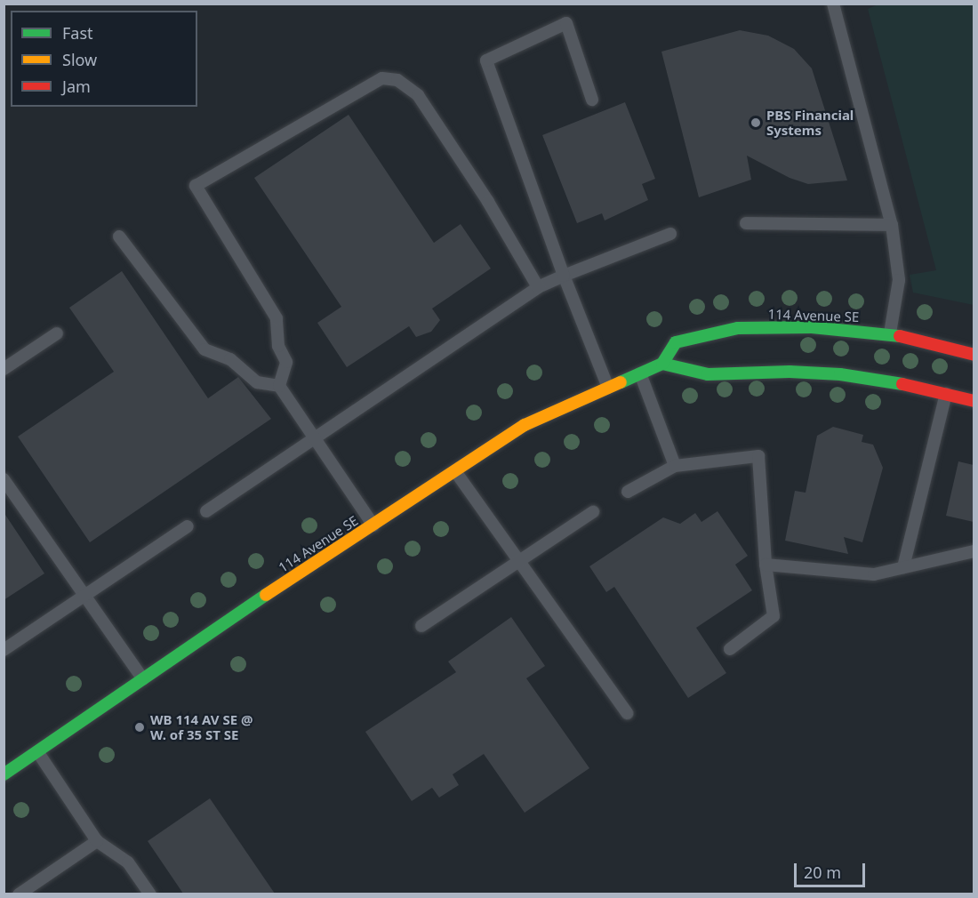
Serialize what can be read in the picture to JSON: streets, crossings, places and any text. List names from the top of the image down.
{
  "streets": {
    "main road": ["114 Avenue SE"]
  },
  "places": ["PBS Financial Systems", "WB 114 AV SE @ W. of 35 ST SE"],
  "legend": ["Fast", "Slow", "Jam"],
  "scale_bar": "20 m"
}
